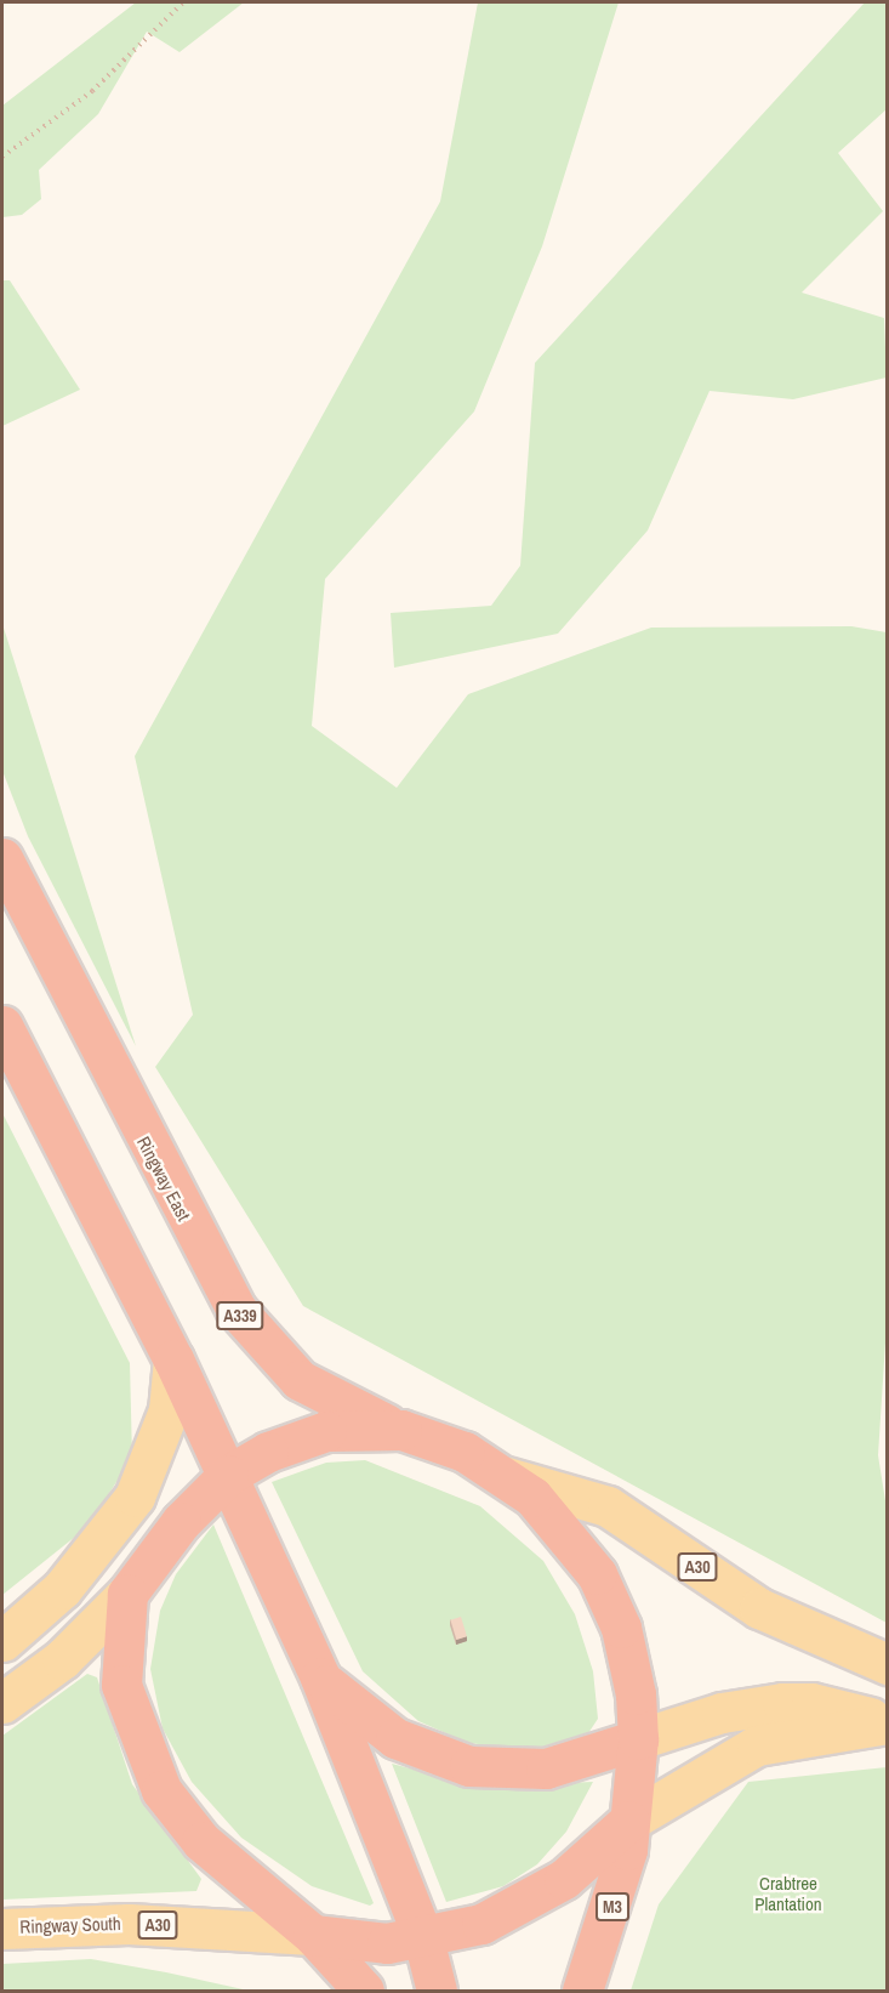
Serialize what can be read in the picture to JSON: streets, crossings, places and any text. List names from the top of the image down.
{
  "streets": {
    "highway": ["Ringway East", "A339", "M3"],
    "main road": ["A30", "Ringway South"]
  },
  "crossings": [
    ["Ringway East", "A30"],
    ["Ringway East", "M3"]
  ],
  "parks": ["Crabtree Plantation"]
}
